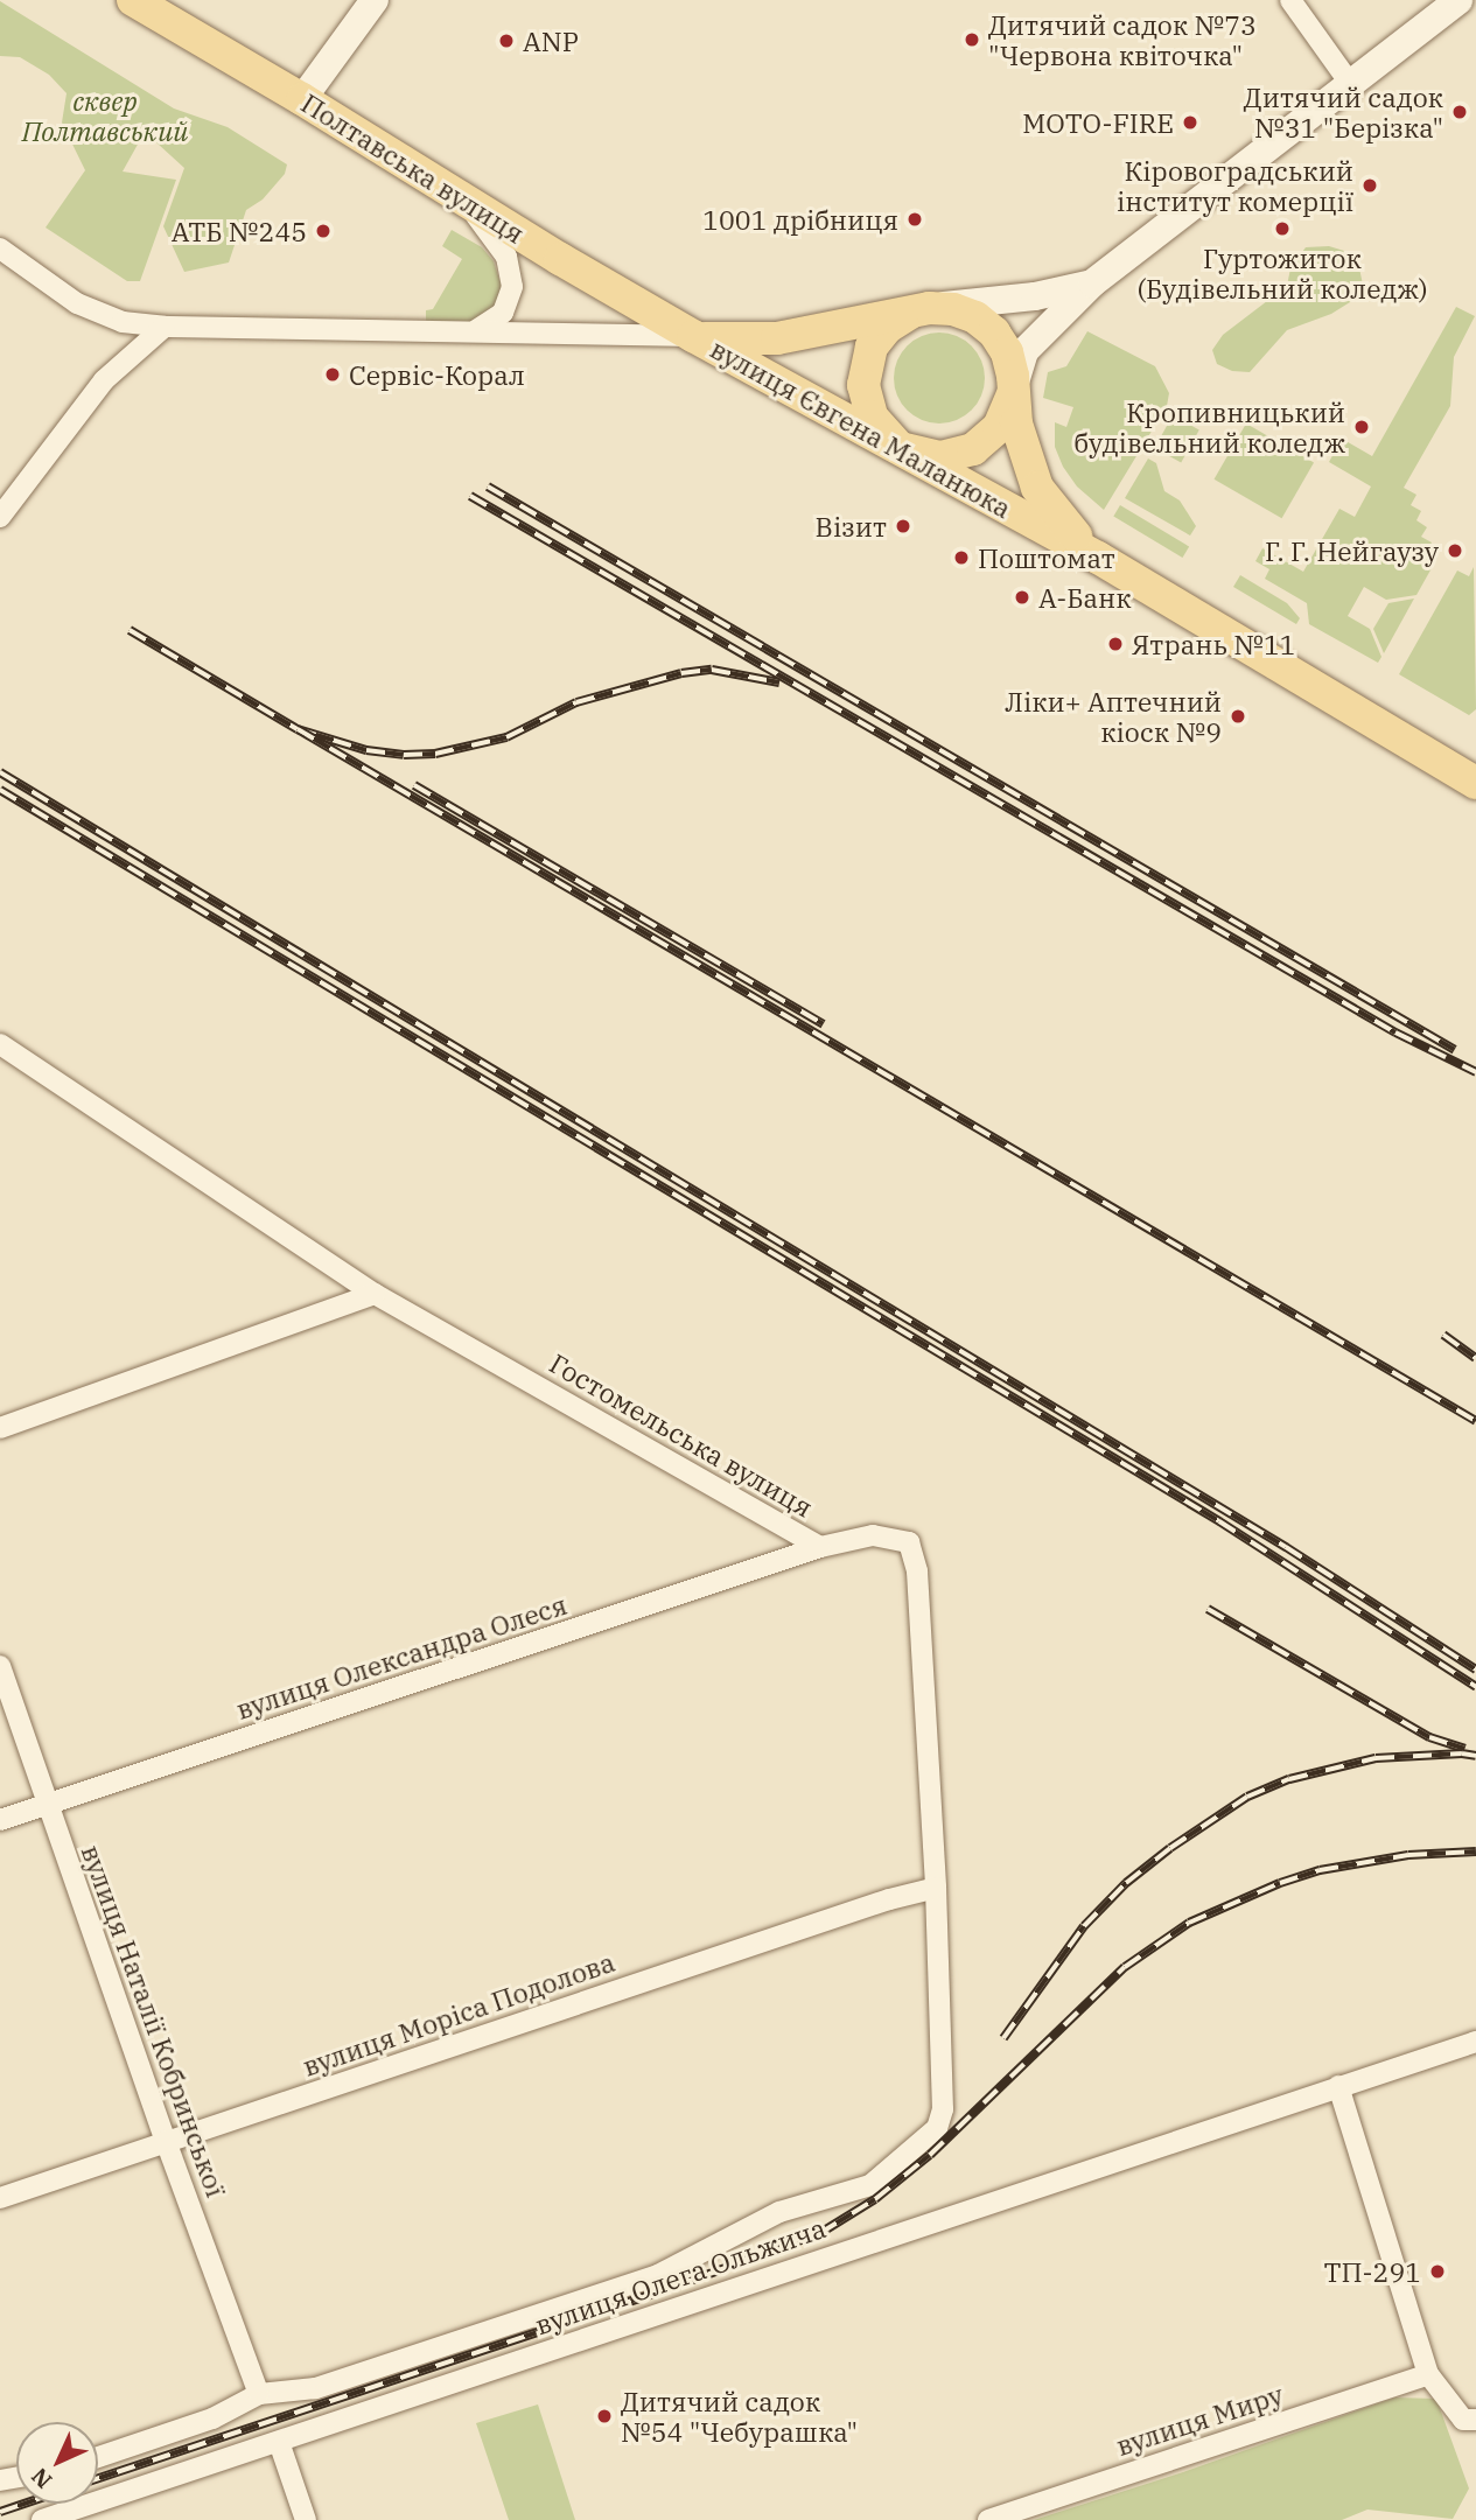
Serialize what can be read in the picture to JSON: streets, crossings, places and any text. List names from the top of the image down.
{
  "streets": {
    "main road": ["Полтавська вулиця", "вулиця Євгена Маланюка"],
    "street": [
      "Гостомельська вулиця",
      "вулиця Олександра Олеся",
      "вулиця Моріса Подолова",
      "вулиця Наталії Кобринської",
      "вулиця Олега Ольжича",
      "вулиця Миру"
    ]
  },
  "crossings": [
    ["Полтавська вулиця", "вулиця Євгена Маланюка"],
    ["Гостомельська вулиця", "вулиця Олександра Олеся"],
    ["Гостомельська вулиця", "вулиця Моріса Подолова"],
    ["Гостомельська вулиця", "вулиця Олега Ольжича"],
    ["вулиця Олександра Олеся", "вулиця Наталії Кобринської"],
    ["вулиця Моріса Подолова", "вулиця Наталії Кобринської"],
    ["вулиця Наталії Кобринської", "вулиця Олега Ольжича"]
  ],
  "parks": ["сквер Полтавський"],
  "places": [
    "Дитячий садок №73 \"Червона квіточка\"",
    "ANP",
    "Дитячий садок №31 \"Берізка\"",
    "МОТО-FIRE",
    "Кіровоградський інститут комерції",
    "1001 дрібниця",
    "Гуртожиток (Будівельний коледж)",
    "АТБ №245",
    "Сервіс-Корал",
    "Кропивницький будівельний коледж",
    "Візит",
    "Г. Г. Нейгаузу",
    "Поштомат",
    "А-Банк",
    "Ятрань №11",
    "Ліки+ Аптечний кіоск №9",
    "ТП-291",
    "Дитячий садок №54 \"Чебурашка\""
  ],
  "north": "bottom left"
}
